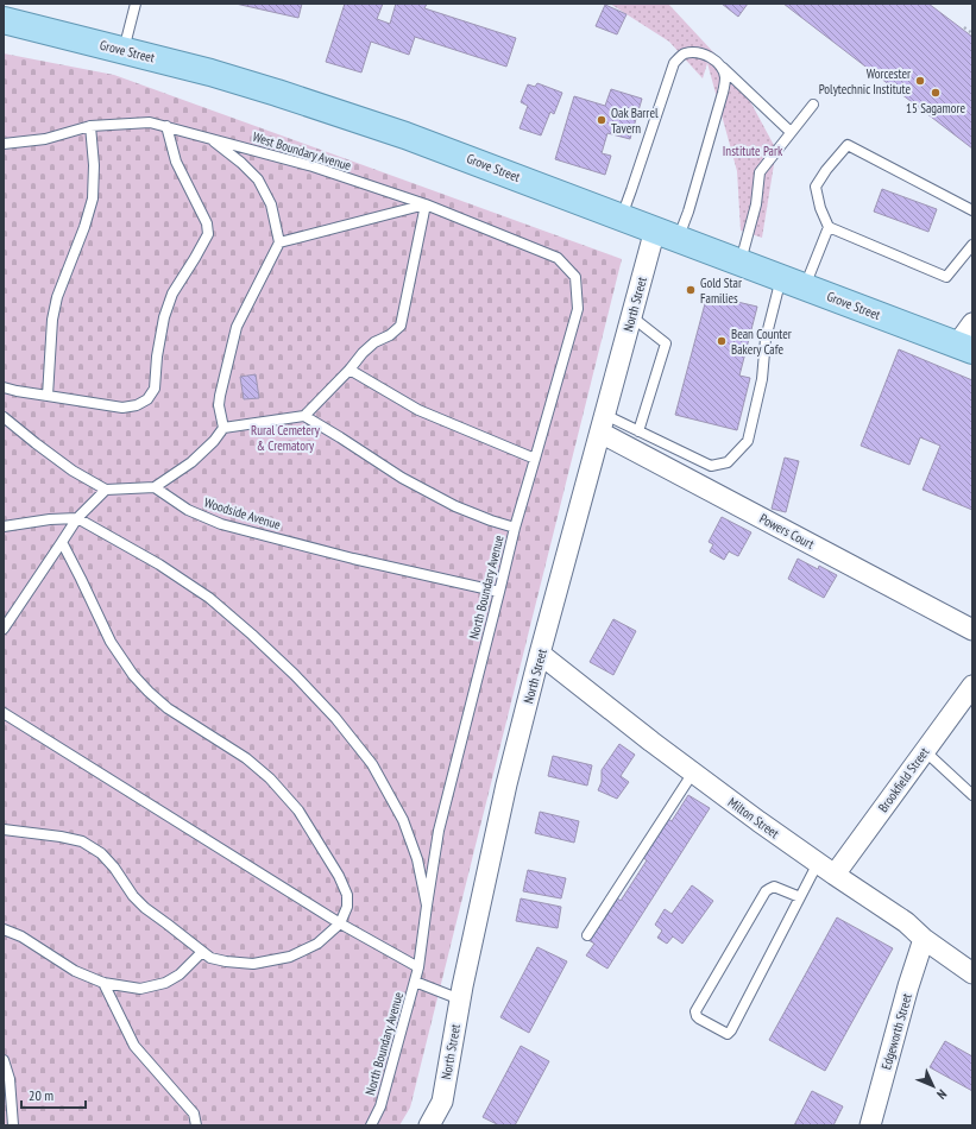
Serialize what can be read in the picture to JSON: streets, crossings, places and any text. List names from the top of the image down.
{
  "streets": {
    "main road": ["Grove Street"],
    "street": [
      "North Street",
      "Powers Court",
      "Brookfield Street",
      "Milton Street",
      "Edgeworth Street"
    ],
    "lane": ["West Boundary Avenue", "Woodside Avenue", "North Boundary Avenue"]
  },
  "crossings": [
    ["Grove Street", "North Street"],
    ["West Boundary Avenue", "North Boundary Avenue"],
    ["North Street", "Powers Court"],
    ["North Street", "Milton Street"],
    ["Woodside Avenue", "North Boundary Avenue"],
    ["Brookfield Street", "Milton Street"],
    ["Milton Street", "Edgeworth Street"]
  ],
  "parks": ["Institute Park", "Rural Cemetery & Crematory"],
  "places": [
    "Worcester Polytechnic Institute",
    "15 Sagamore",
    "Oak Barrel Tavern",
    "Gold Star Families",
    "Bean Counter Bakery Cafe"
  ],
  "scale_bar": "20 m",
  "north": "bottom right"
}
